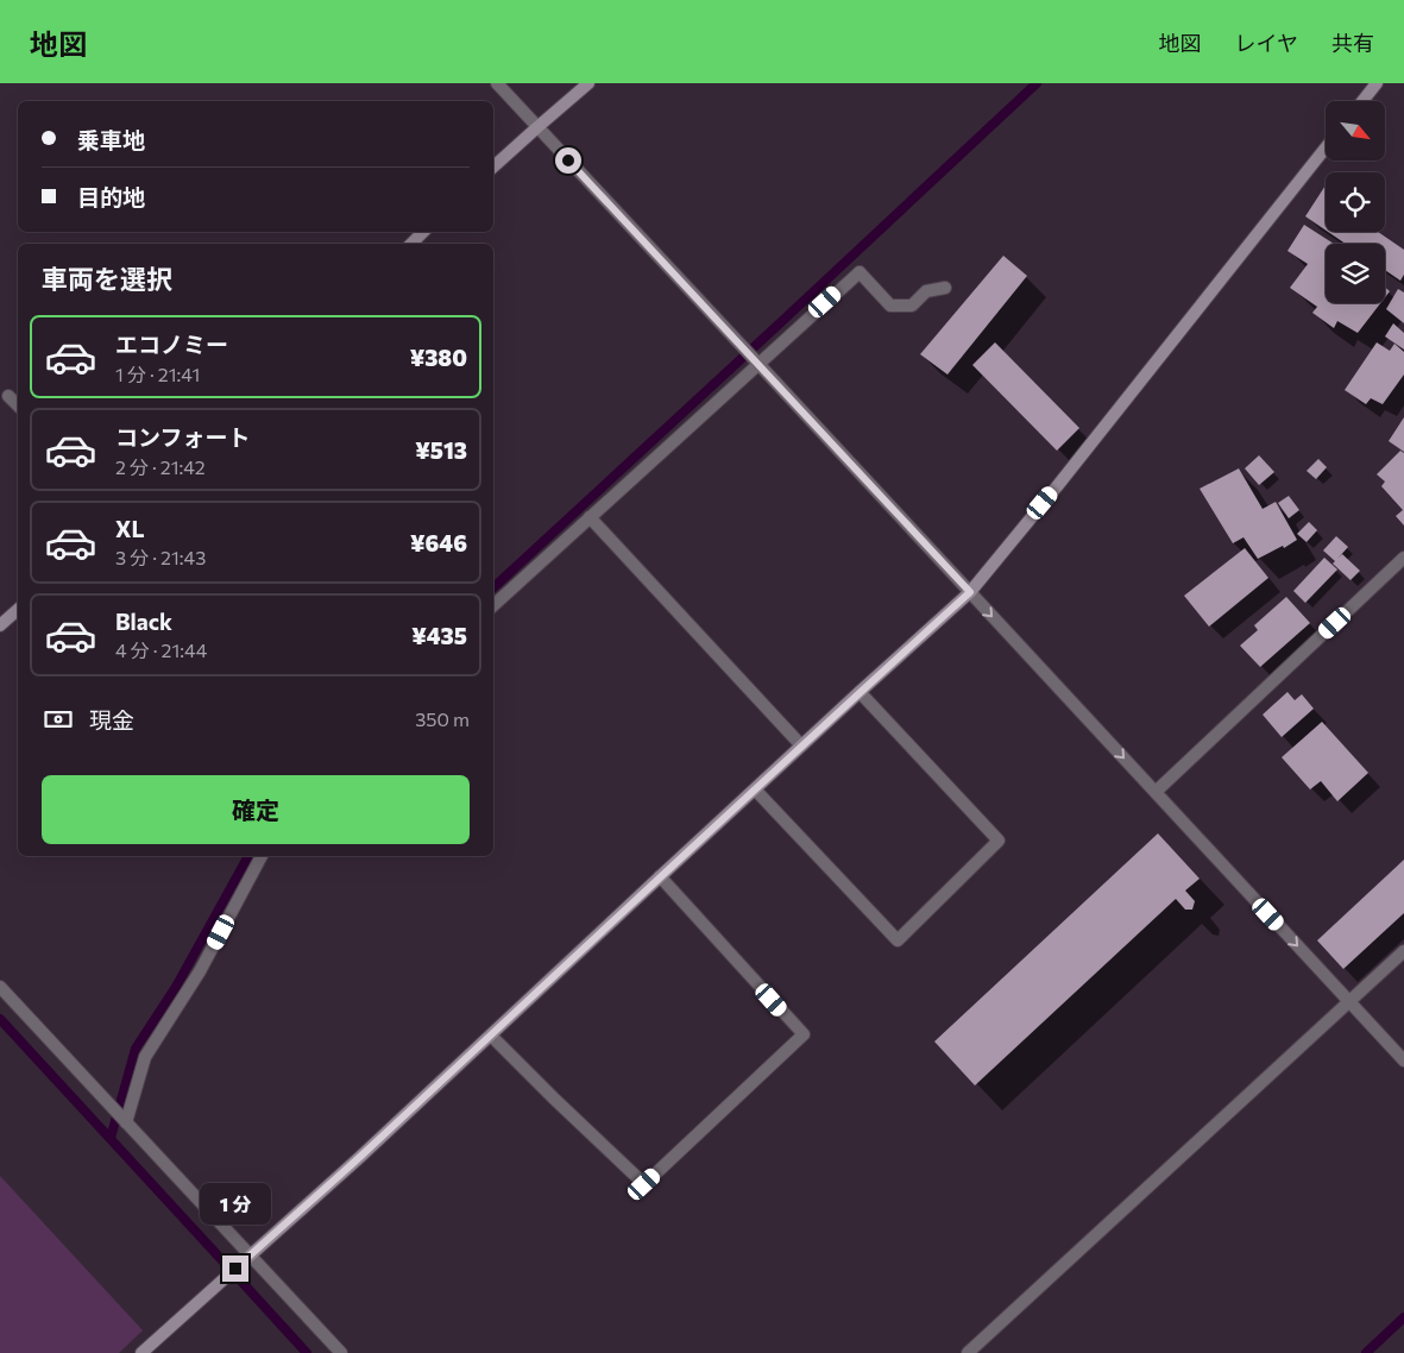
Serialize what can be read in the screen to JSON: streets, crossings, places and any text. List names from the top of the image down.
{
  "north": "bottom right",
  "page": {
    "header": "地図",
    "nav": ["地図", "レイヤ", "共有"],
    "banner": ["乗車地", "目的地"],
    "heading": "車両を選択",
    "list": [
      {
        "name": "エコノミー",
        "note": "1 分 · 21:41",
        "value": "¥380"
      },
      {
        "name": "コンフォート",
        "note": "2 分 · 21:42",
        "value": "¥513"
      },
      {
        "name": "XL",
        "note": "3 分 · 21:43",
        "value": "¥646"
      },
      {
        "name": "Black",
        "note": "4 分 · 21:44",
        "value": "¥435"
      }
    ],
    "pay": ["現金", "350 m"],
    "buttons": "確定",
    "bubble": "1 分"
  }
}
